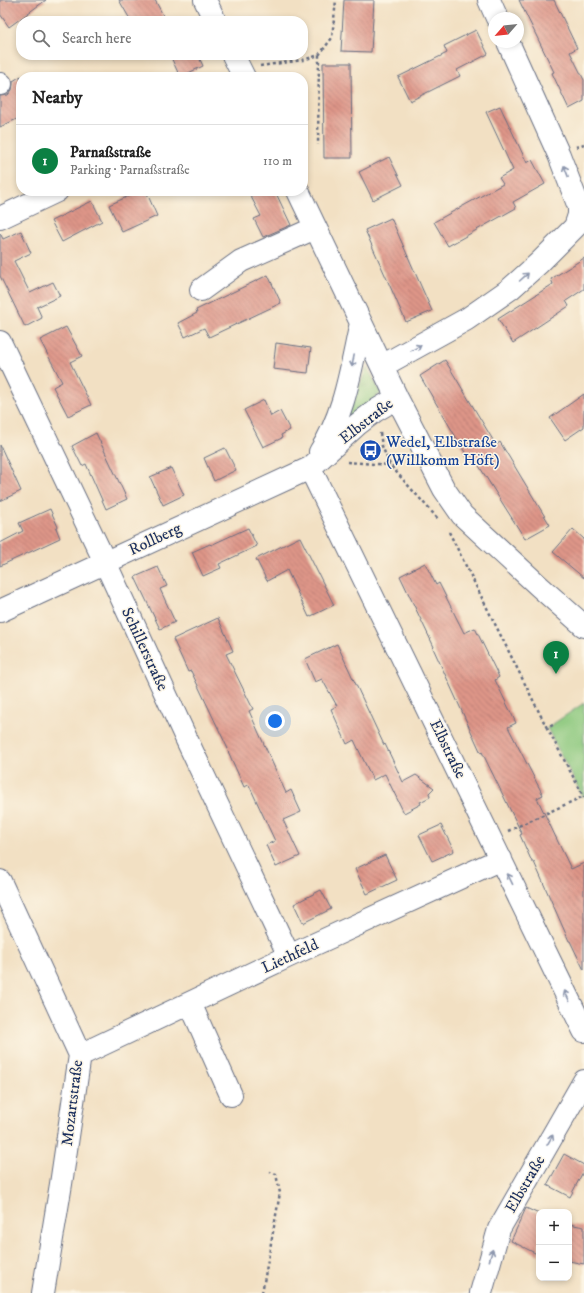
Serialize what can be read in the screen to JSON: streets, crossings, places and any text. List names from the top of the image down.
{
  "streets": {
    "street": [
      "Elbstraße",
      "Rollberg",
      "Schillerstraße",
      "Liethfeld",
      "Mozartstraße"
    ]
  },
  "crossings": [
    ["Elbstraße", "Rollberg"],
    ["Elbstraße", "Liethfeld"],
    ["Rollberg", "Schillerstraße"],
    ["Schillerstraße", "Liethfeld"],
    ["Liethfeld", "Mozartstraße"]
  ],
  "places": {
    "bus stop": ["Wedel, Elbstraße (Willkomm Höft)"]
  },
  "north": "bottom left",
  "page": {
    "search": "Search here",
    "heading": "Nearby",
    "list": [
      {
        "mark": "1",
        "name": "Parnaßstraße",
        "note": "Parking · Parnaßstraße",
        "value": "110 m"
      }
    ],
    "pins": "1",
    "map_buttons": ["+", "−"]
  }
}
